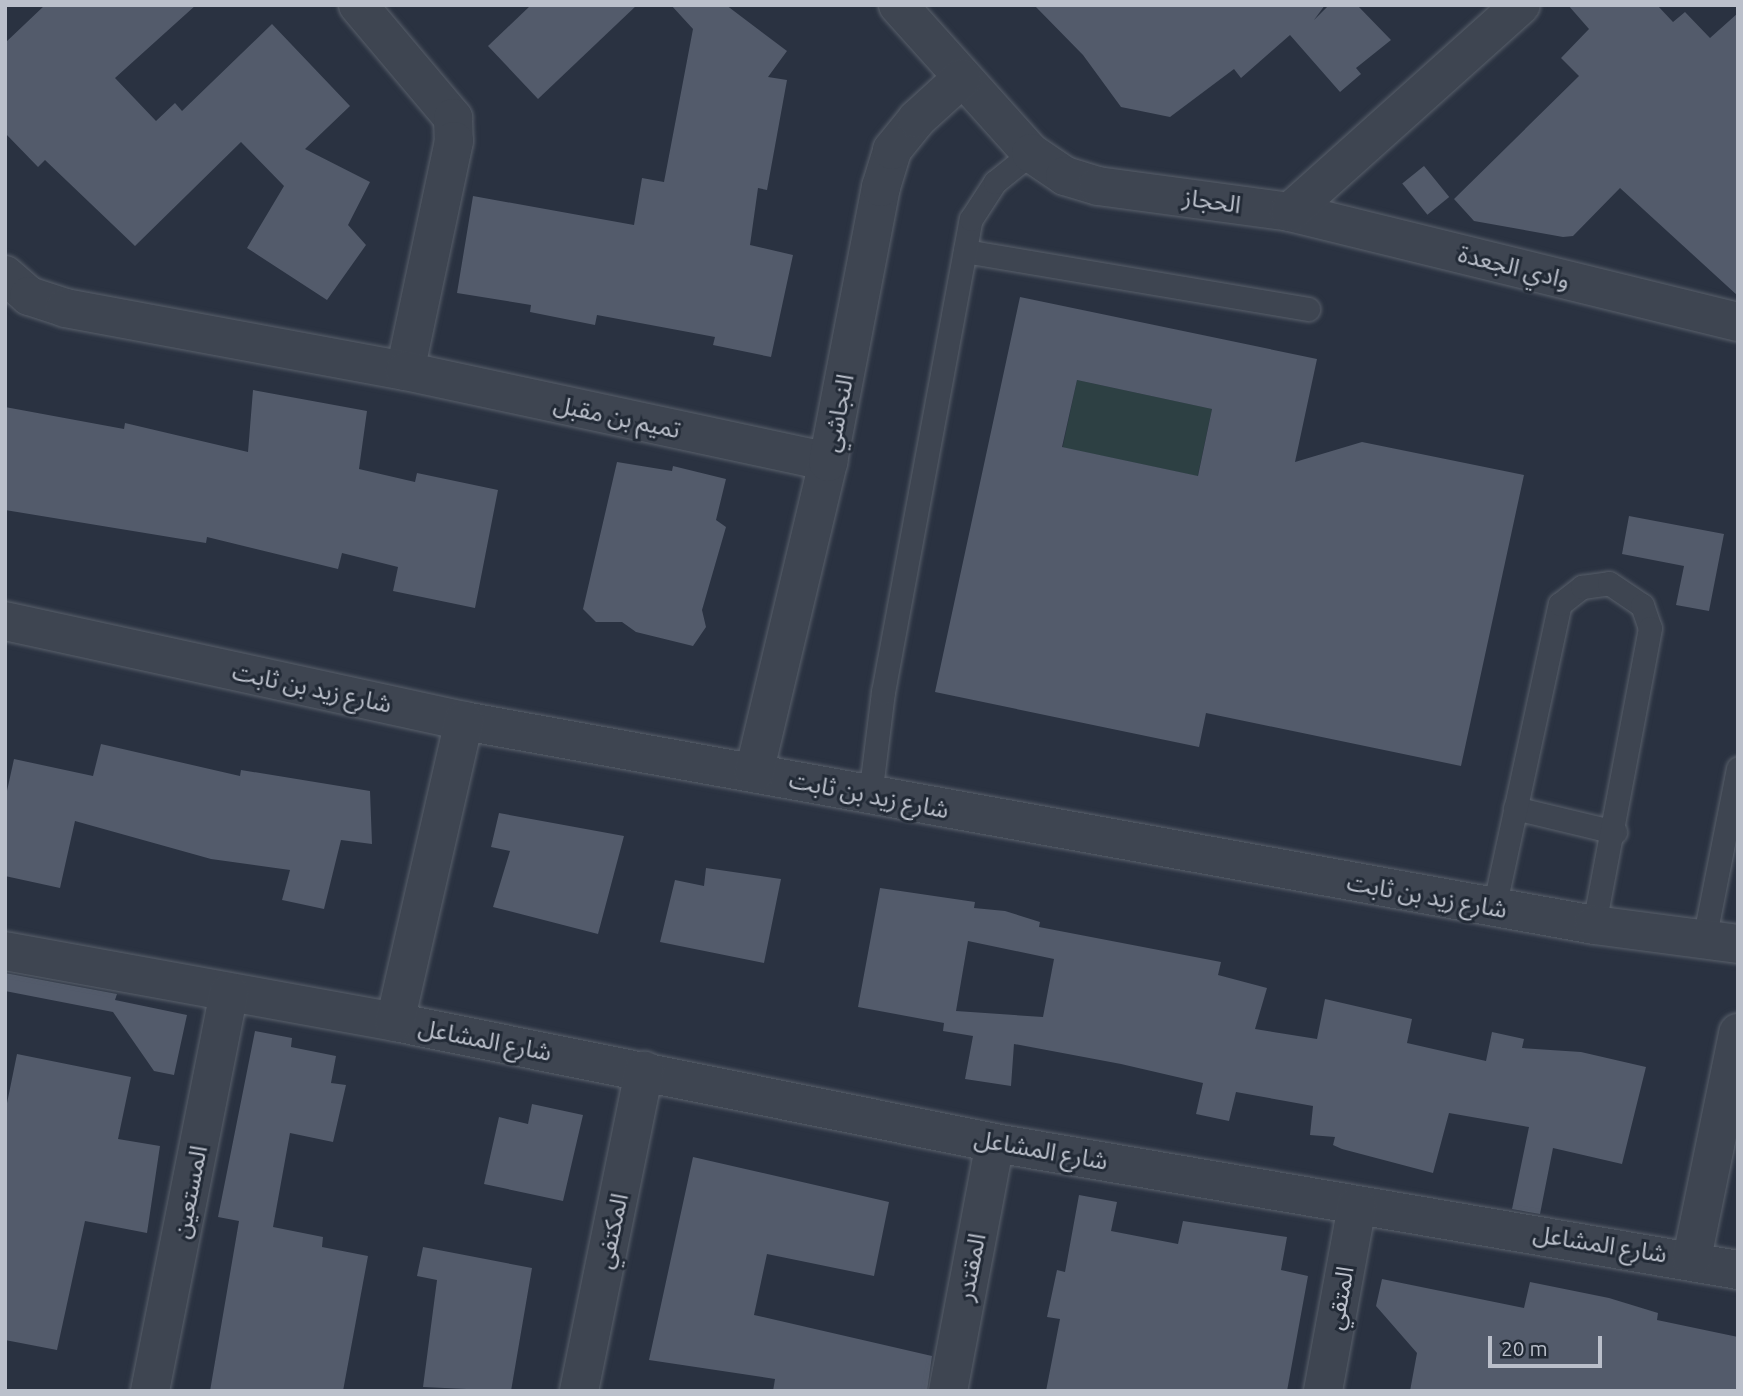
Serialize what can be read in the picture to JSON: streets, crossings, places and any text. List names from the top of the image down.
{
  "streets": {
    "street": [
      "الحجاز",
      "وادي الجعدة",
      "النجاشي",
      "تميم بن مقبل",
      "شارع زيد بن ثابت",
      "شارع المشاعل",
      "المستعين",
      "المكتفي",
      "المقتدر",
      "المتقي"
    ]
  },
  "crossings": [
    ["الحجاز", "وادي الجعدة"],
    ["الحجاز", "النجاشي"],
    ["النجاشي", "تميم بن مقبل"],
    ["النجاشي", "شارع زيد بن ثابت"],
    ["شارع زيد بن ثابت", "شارع المشاعل"],
    ["شارع المشاعل", "المستعين"],
    ["شارع المشاعل", "المكتفي"],
    ["شارع المشاعل", "المقتدر"],
    ["شارع المشاعل", "المتقي"]
  ],
  "scale_bar": "20 m"
}
